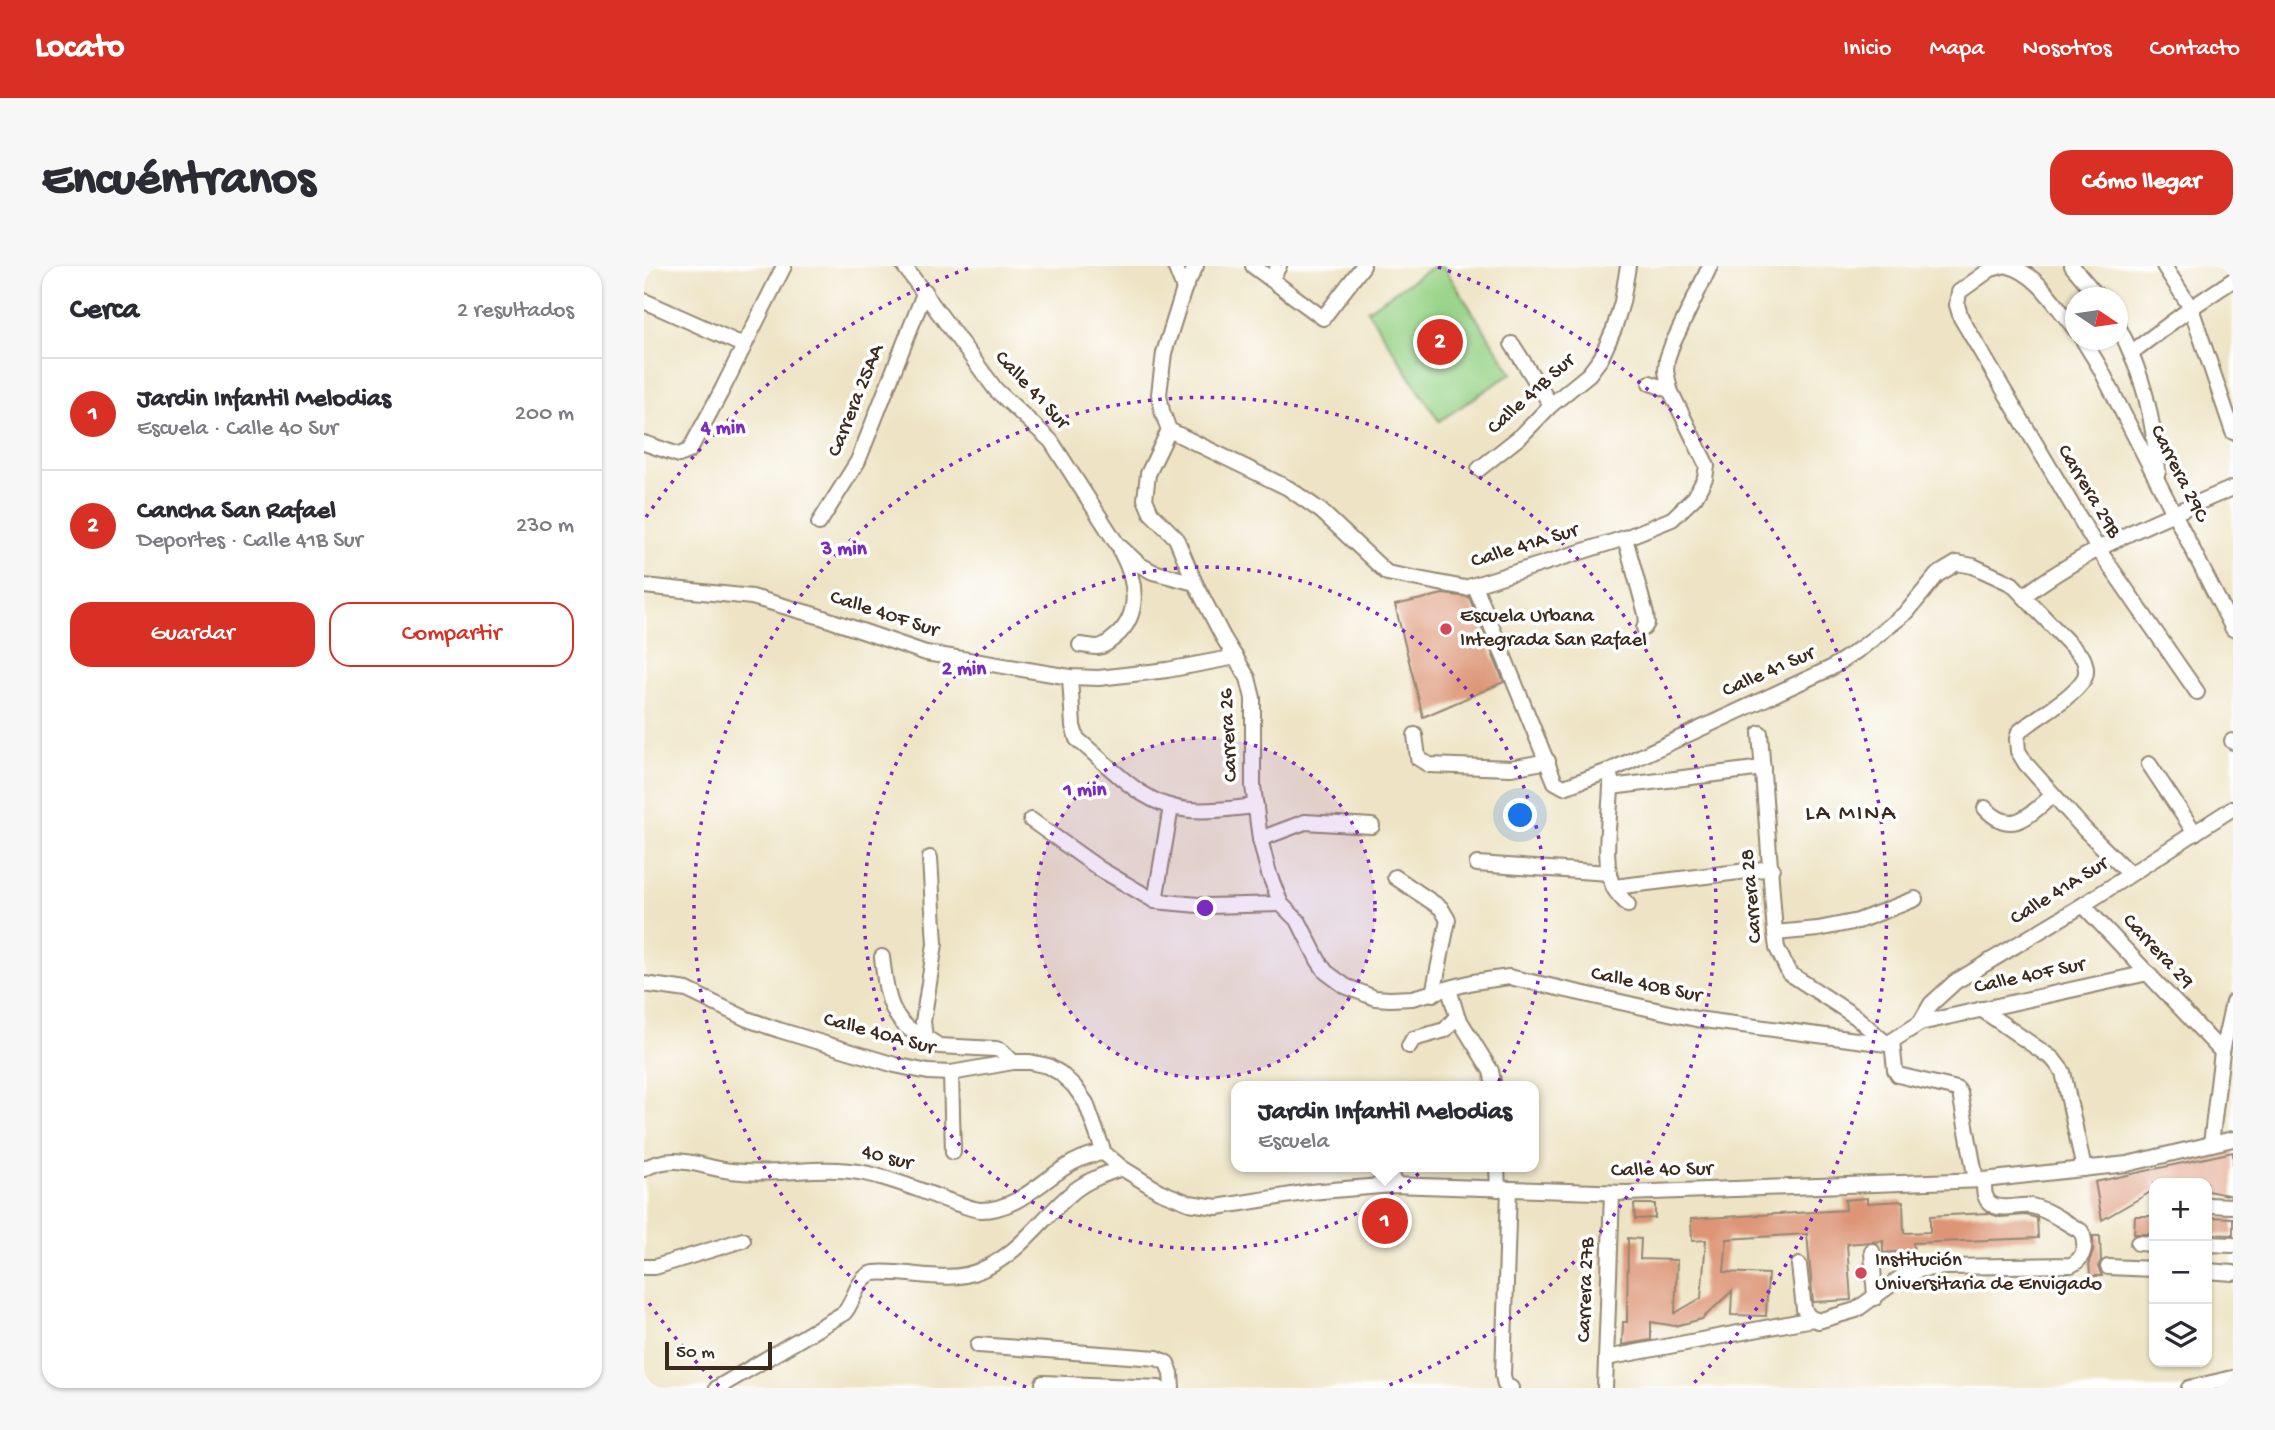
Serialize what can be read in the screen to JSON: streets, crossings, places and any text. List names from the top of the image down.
{
  "streets": {
    "street": [
      "Calle 41 Sur",
      "Calle 41B Sur",
      "Carrera 25AA",
      "Carrera 29C",
      "Carrera 29B",
      "Calle 41A Sur",
      "Calle 40F Sur",
      "Carrera 26",
      "Carrera 28",
      "Carrera 29",
      "Calle 40B Sur",
      "Calle 40A Sur",
      "40 sur",
      "Calle 40 Sur",
      "Carrera 27B"
    ]
  },
  "crossings": [
    ["Calle 41 Sur", "Carrera 25AA"],
    ["Calle 41 Sur", "Carrera 26"],
    ["Calle 41A Sur", "Calle 40F Sur"],
    ["Calle 41A Sur", "Carrera 26"],
    ["Calle 41A Sur", "Carrera 29"],
    ["Calle 40F Sur", "Carrera 26"],
    ["Calle 40F Sur", "Carrera 29"],
    ["Carrera 26", "Calle 40B Sur"],
    ["Carrera 28", "Calle 40B Sur"],
    ["Calle 40A Sur", "40 sur"],
    ["Calle 40A Sur", "Calle 40 Sur"],
    ["40 sur", "Calle 40 Sur"],
    ["Calle 40 Sur", "Carrera 27B"]
  ],
  "districts": ["LA MINA"],
  "places": ["Escuela Urbana Integrada San Rafael", "Institución Universitaria de Envigado"],
  "scale_bar": "50 m",
  "north": "right",
  "page": {
    "header": "Locato",
    "nav": [
      "Inicio",
      "Mapa",
      "Nosotros",
      "Contacto"
    ],
    "buttons": [
      "Cómo llegar",
      ["Guardar", "Compartir"]
    ],
    "title": "Encuéntranos",
    "heading": ["Cerca", "2 resultados"],
    "pins": ["2", "1"],
    "list": [
      {
        "mark": "1",
        "name": "Jardin Infantil Melodias",
        "note": "Escuela · Calle 40 Sur",
        "value": "200 m"
      },
      {
        "mark": "2",
        "name": "Cancha San Rafael",
        "note": "Deportes · Calle 41B Sur",
        "value": "230 m"
      }
    ],
    "popup": ["Jardin Infantil Melodias", "Escuela"],
    "map_buttons": ["+", "−"],
    "scale": "50 m"
  },
  "rings": [
    "4 min",
    "3 min",
    "2 min",
    "1 min"
  ]
}
